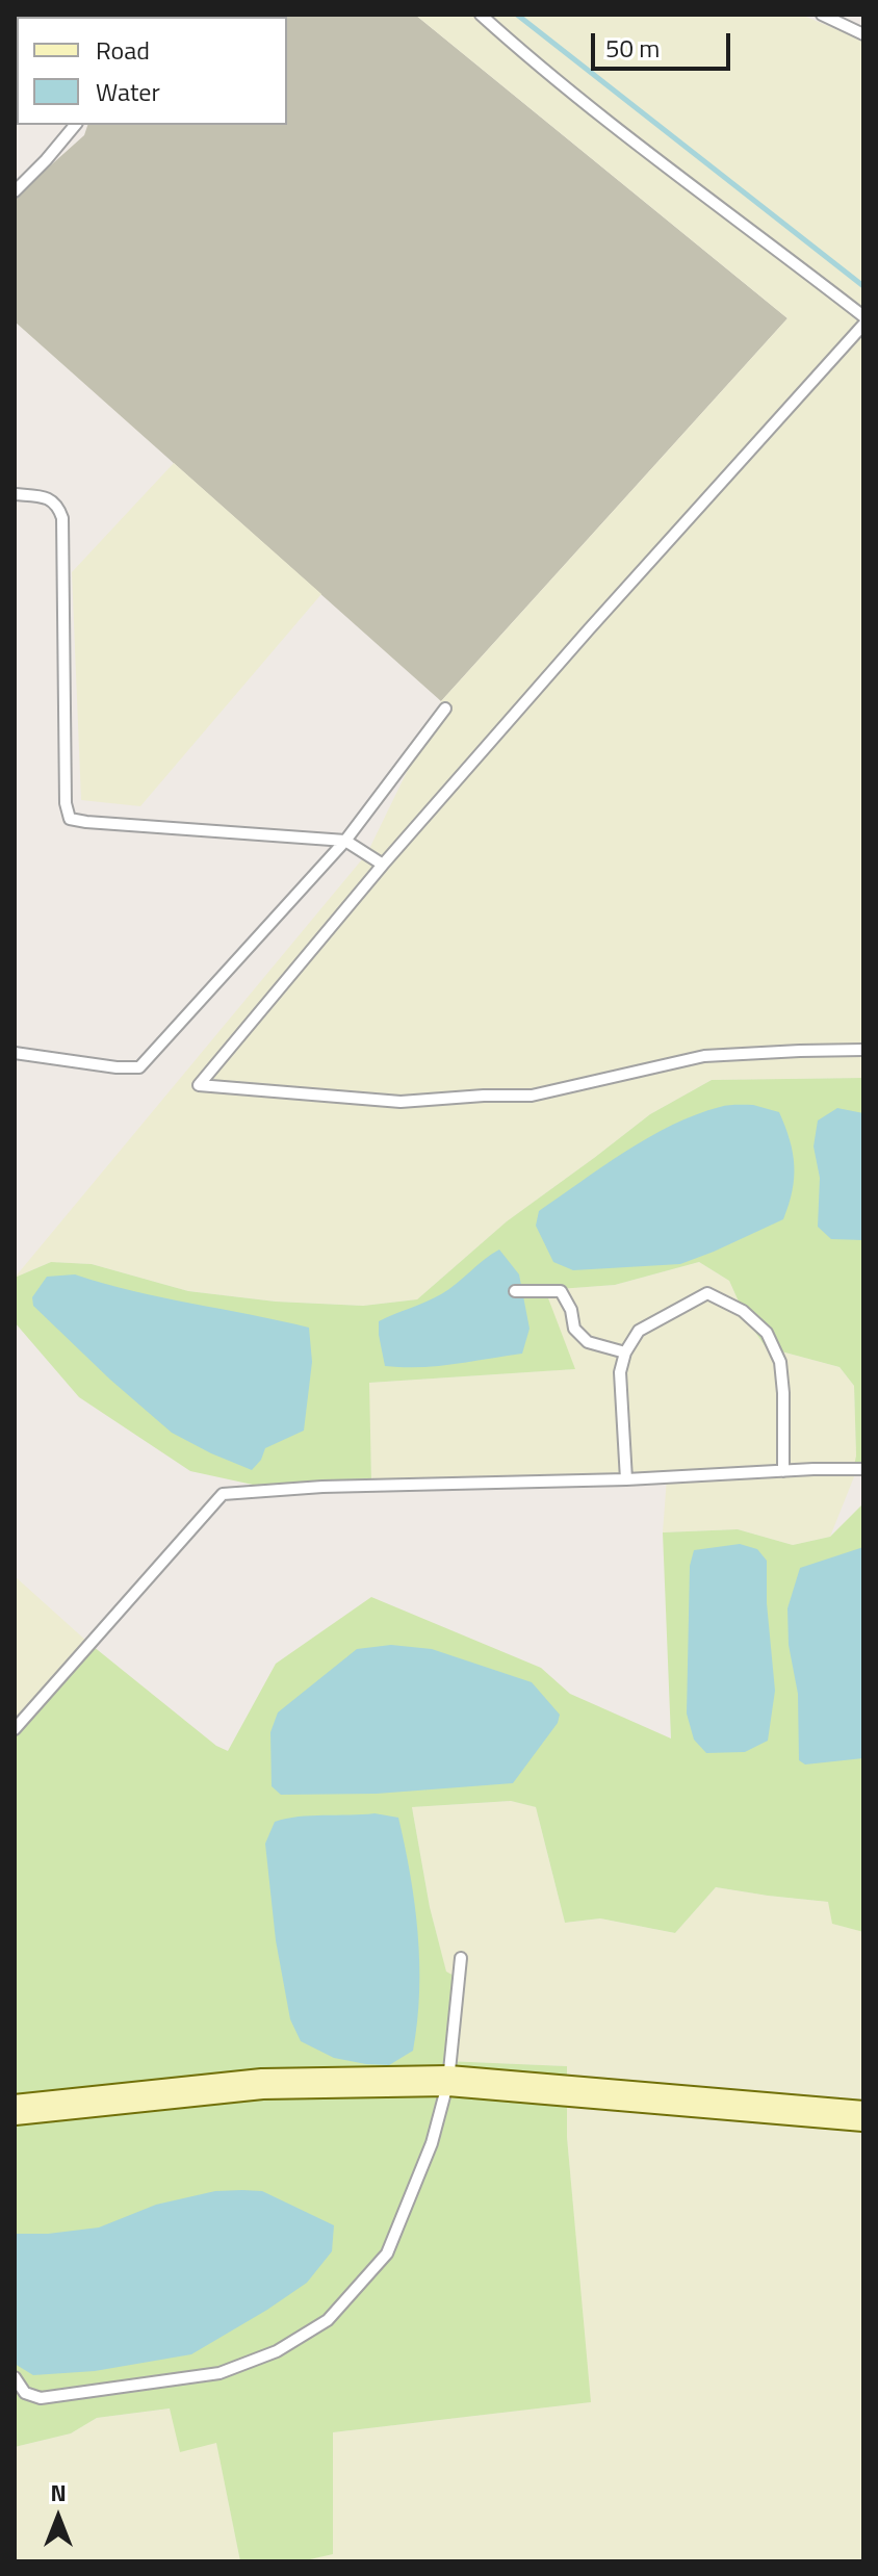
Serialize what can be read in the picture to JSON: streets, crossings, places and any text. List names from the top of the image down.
{
  "legend": ["Road", "Water"],
  "scale_bar": "50 m",
  "north": "top"
}
